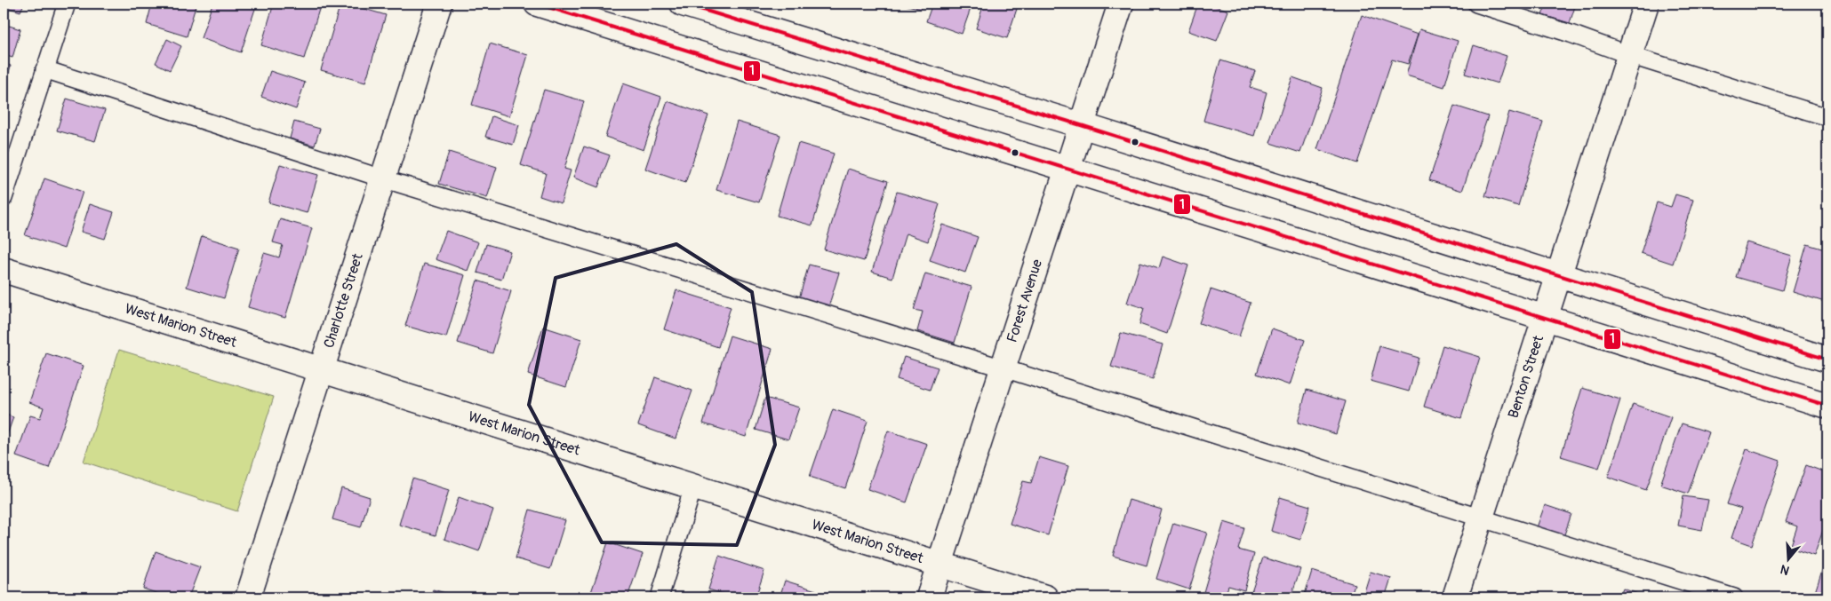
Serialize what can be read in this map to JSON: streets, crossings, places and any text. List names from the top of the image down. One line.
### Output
{"streets":{"street":["Charlotte Street","Forest Avenue","West Marion Street","Benton Street"]},"crossings":[["Charlotte Street","West Marion Street"],["Forest Avenue","West Marion Street"]],"lines":["transit line 1"],"north":"bottom"}
